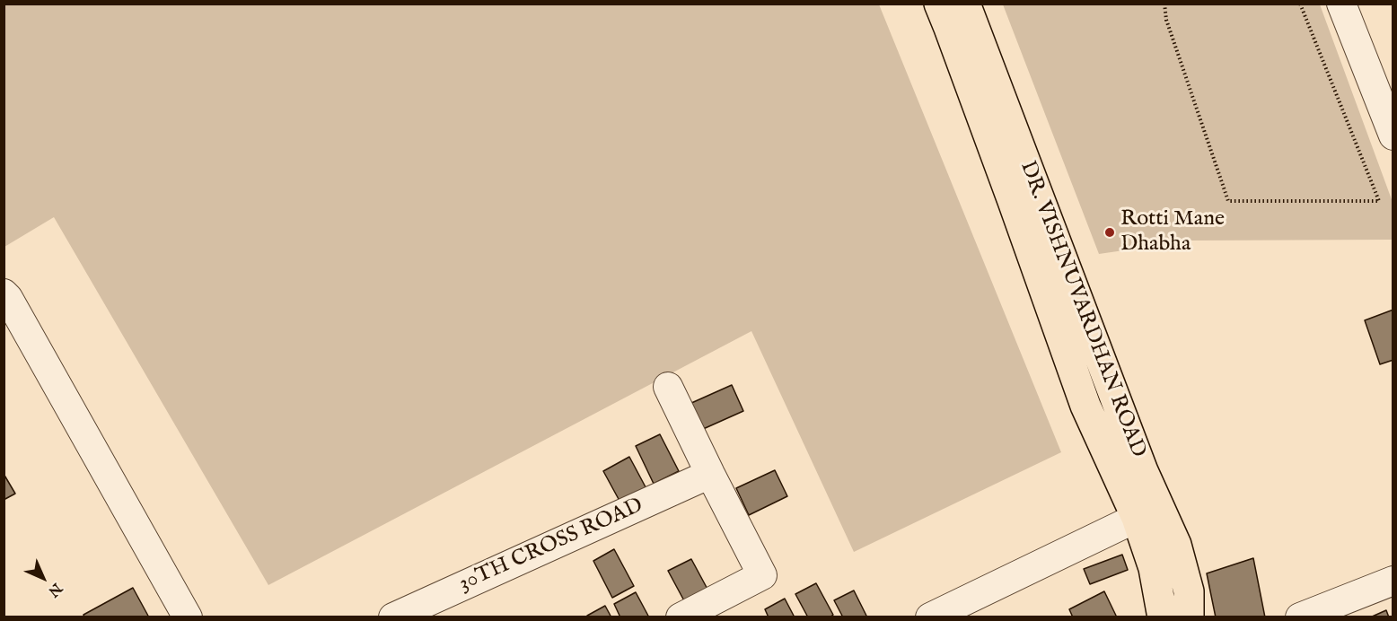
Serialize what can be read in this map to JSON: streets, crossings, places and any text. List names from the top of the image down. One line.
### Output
{"streets":{"main road":["DR. VISHNUVARDHAN ROAD"],"street":["30TH CROSS ROAD"]},"places":["Rotti Mane Dhabha"],"north":"bottom right"}
